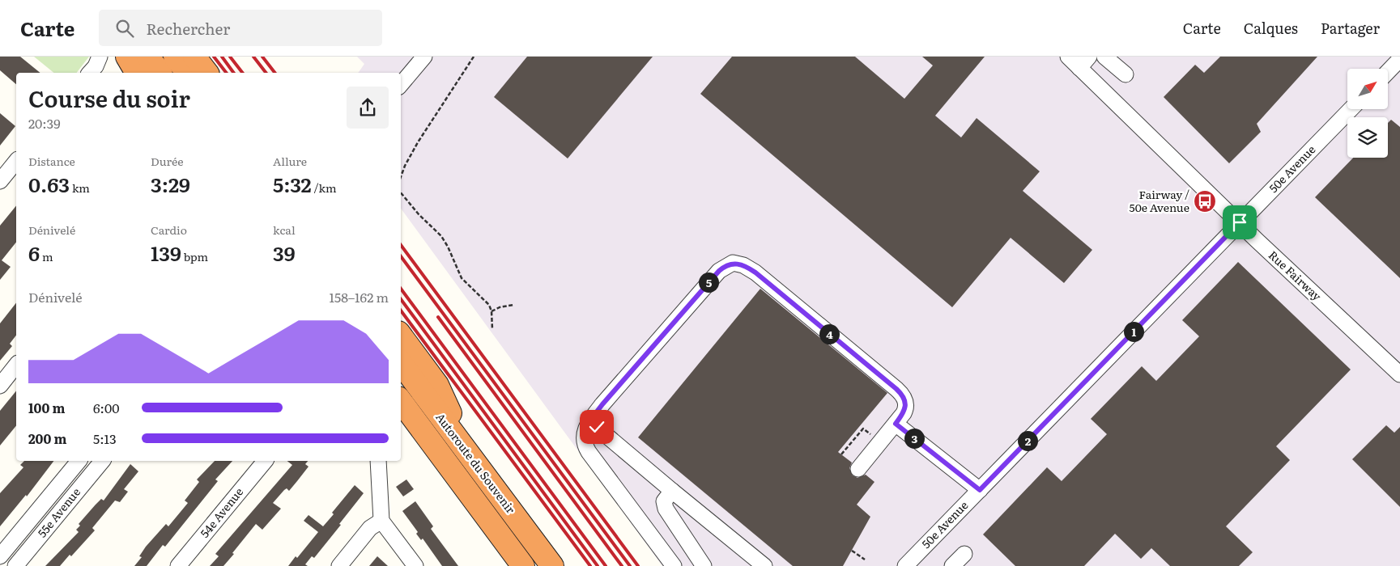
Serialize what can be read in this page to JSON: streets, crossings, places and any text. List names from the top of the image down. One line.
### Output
{"streets":{"highway":["Autoroute du Souvenir"],"street":["50e Avenue","Rue Fairway","55e Avenue","54e Avenue"]},"crossings":[["50e Avenue","Rue Fairway"]],"places":{"bus stop":["Fairway / 50e Avenue"]},"north":"top right","page":{"header":"Carte","search":"Rechercher","nav":["Carte","Calques","Partager"],"heading":["Course du soir","20:39"],"stats":[["Distance","0.63 km"],["Durée","3:29"],["Allure","5:32 /km"],["Dénivelé","6 m"],["Cardio","139 bpm"],["kcal","39"]],"pins":["5","1","4","3","2"],"chart":["Dénivelé","158–162 m"],"list":[{"name":"100 m","note":"6:00"},{"name":"200 m","note":"5:13"}]}}
